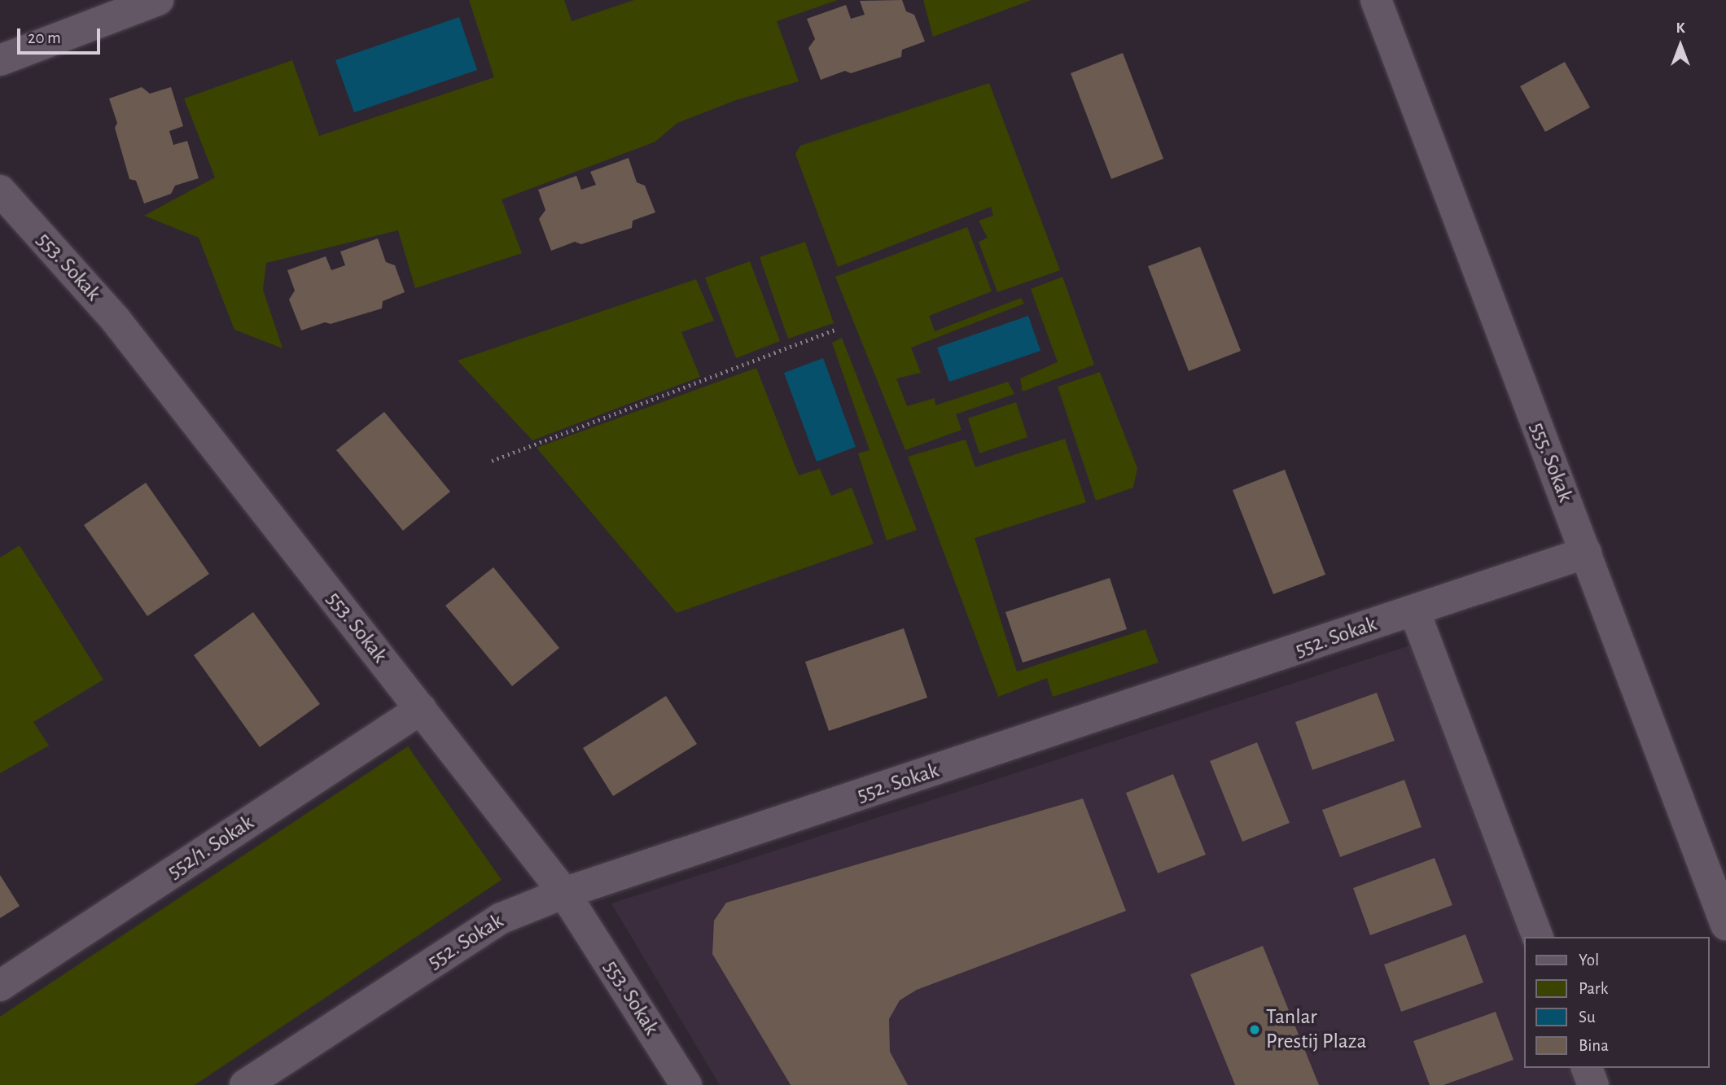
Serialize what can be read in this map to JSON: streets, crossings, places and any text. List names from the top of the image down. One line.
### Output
{"streets":{"street":["553. Sokak","555. Sokak","552. Sokak","552/1. Sokak"]},"crossings":[["553. Sokak","552. Sokak"],["553. Sokak","552/1. Sokak"],["555. Sokak","552. Sokak"]],"places":["Tanlar Prestij Plaza"],"legend":["Yol","Park","Su","Bina"],"scale_bar":"20 m","north":"top"}
